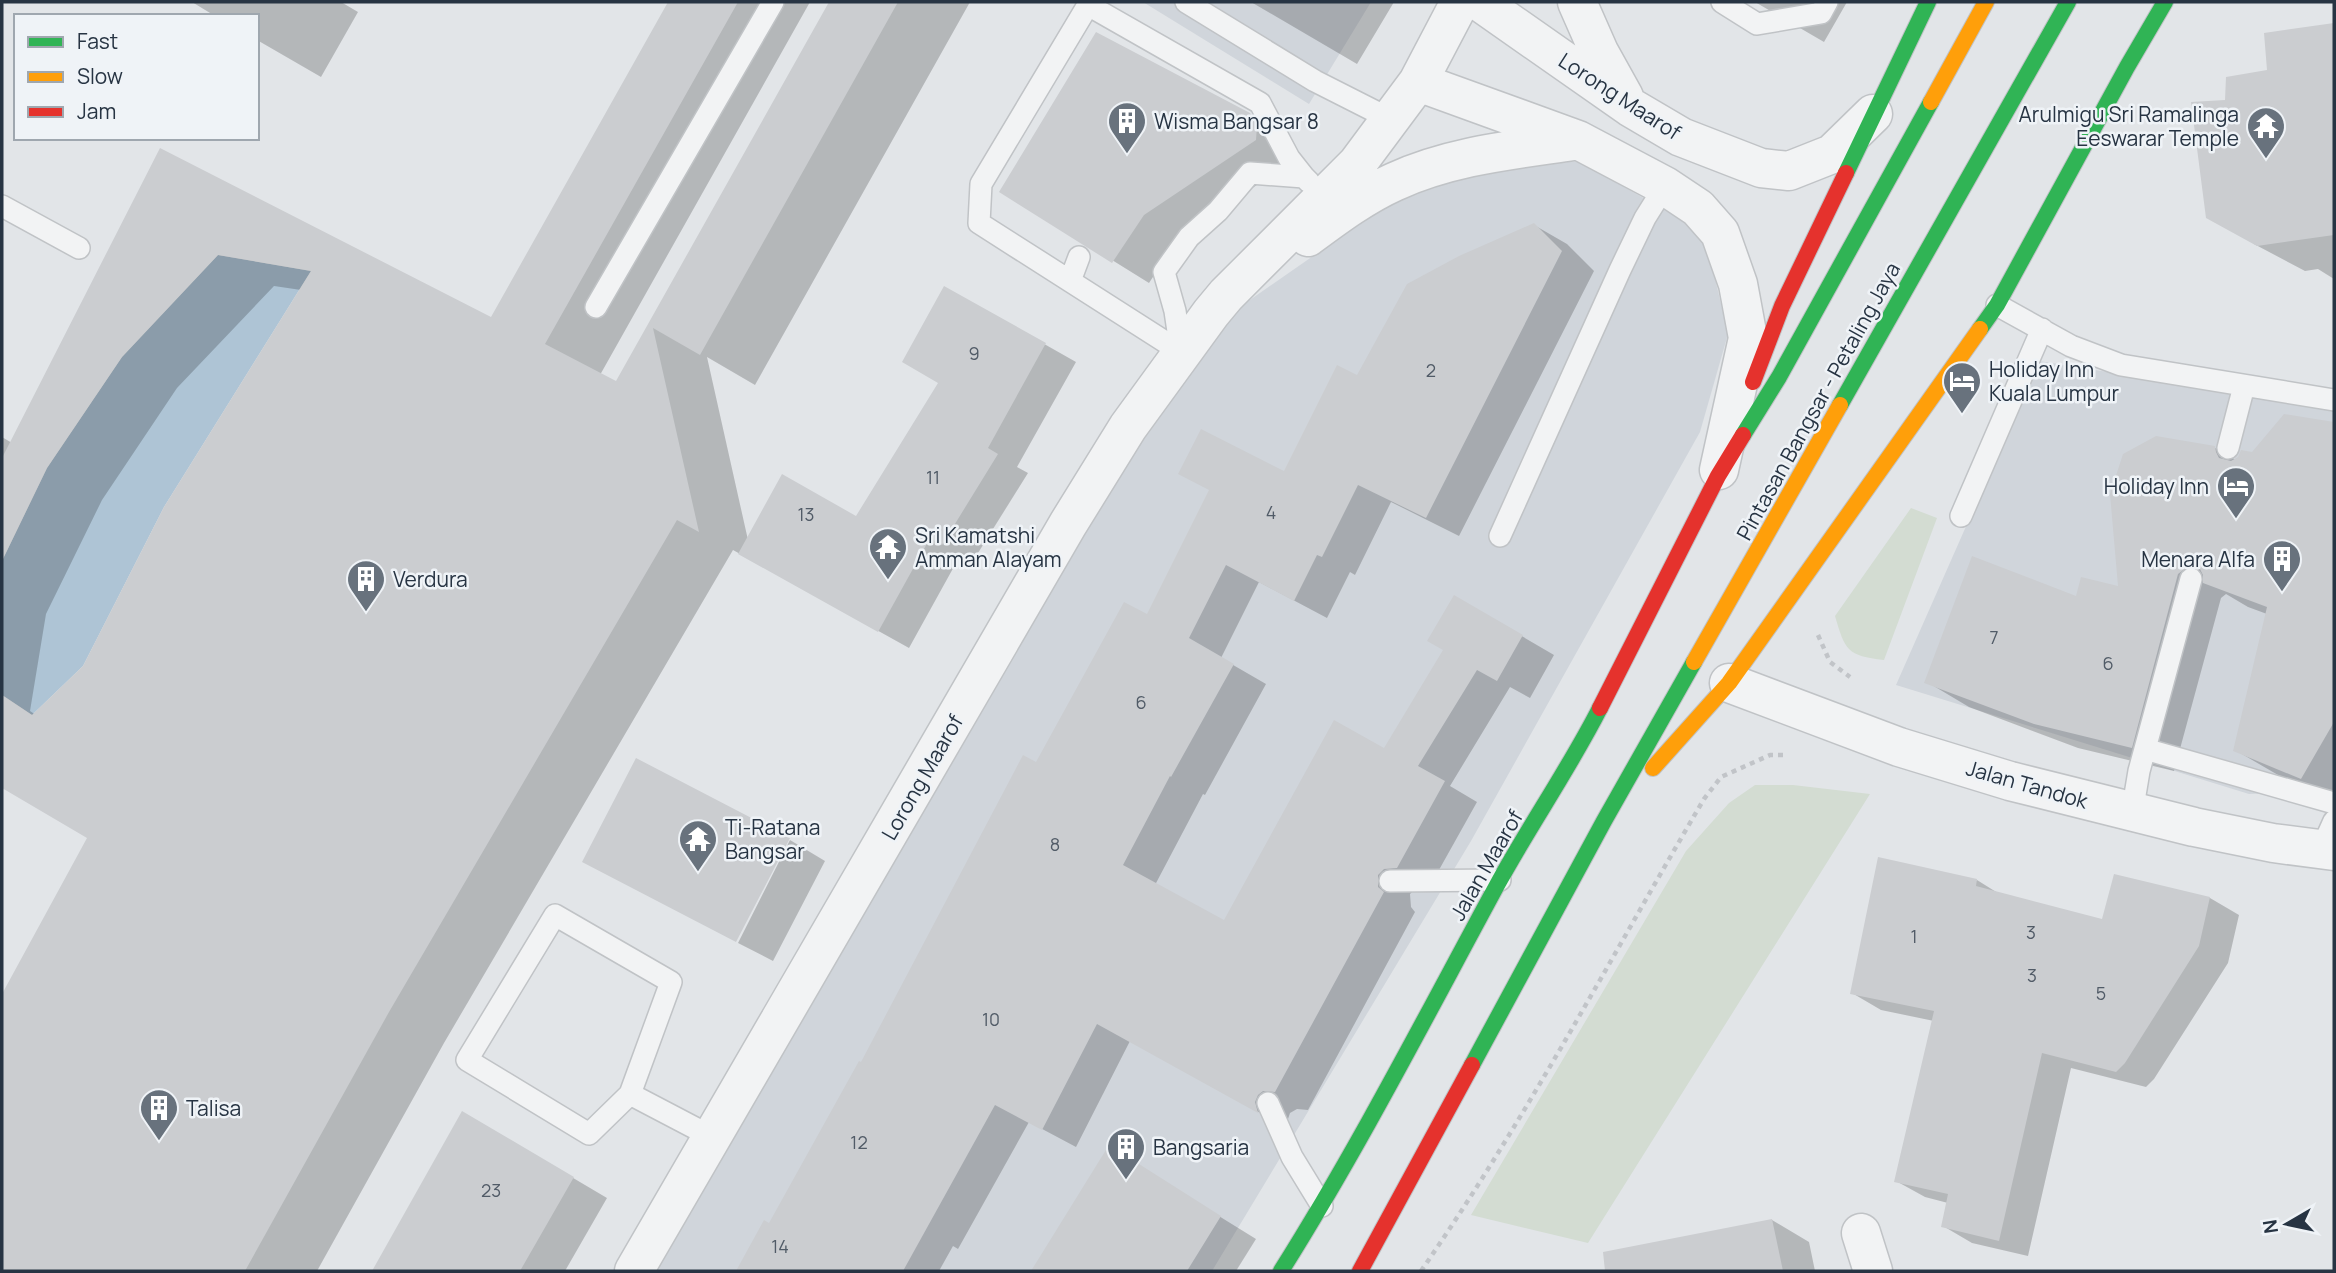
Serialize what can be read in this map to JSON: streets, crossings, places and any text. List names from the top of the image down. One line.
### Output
{"streets":{"main road":["Pintasan Bangsar - Petaling Jaya","Jalan Maarof"],"street":["Lorong Maarof","Jalan Tandok"]},"places":{"building":["Wisma Bangsar 8","Menara Alfa","Verdura","Talisa","Bangsaria"],"temple":["Arulmigu Sri Ramalinga Eeswarar Temple","Sri Kamatshi Amman Alayam","Ti-Ratana Bangsar"],"hotel":["Holiday Inn Kuala Lumpur","Holiday Inn"]},"house_numbers":["9","2","11","4","13","7","6","6","8","3","1","3","5","10","12","23","14"],"legend":["Fast","Slow","Jam"],"north":"left"}
